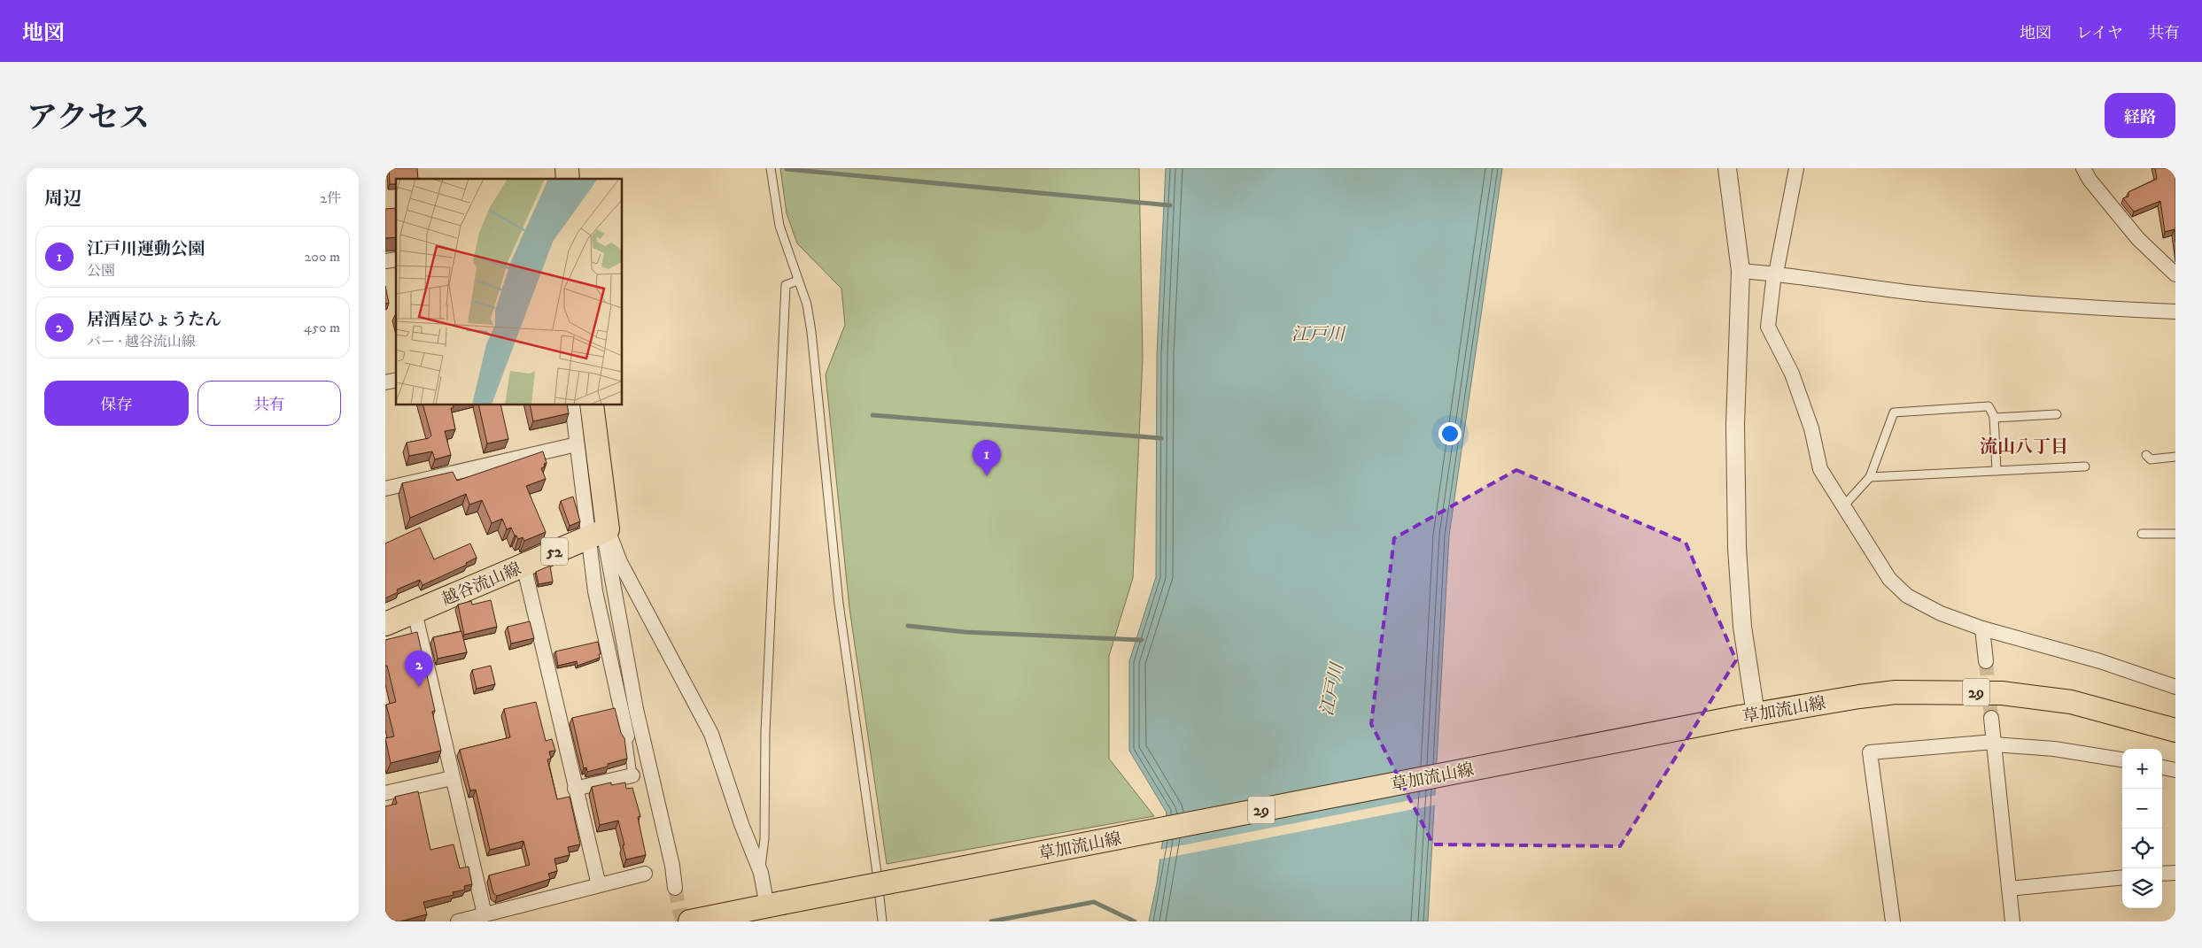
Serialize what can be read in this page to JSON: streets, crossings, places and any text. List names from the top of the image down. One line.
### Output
{"streets":{"main road":["52","越谷流山線","29","草加流山線"]},"districts":["流山八丁目"],"water":["江戸川"],"page":{"header":"地図","nav":["地図","レイヤ","共有"],"title":"アクセス","buttons":["経路",["保存","共有"]],"heading":["周辺","2件"],"list":[{"mark":"1","name":"江戸川運動公園","note":"公園","value":"200 m"},{"mark":"2","name":"居酒屋ひょうたん","note":"バー · 越谷流山線","value":"450 m"}],"pins":["1","2"],"map_buttons":["+","−"]}}
